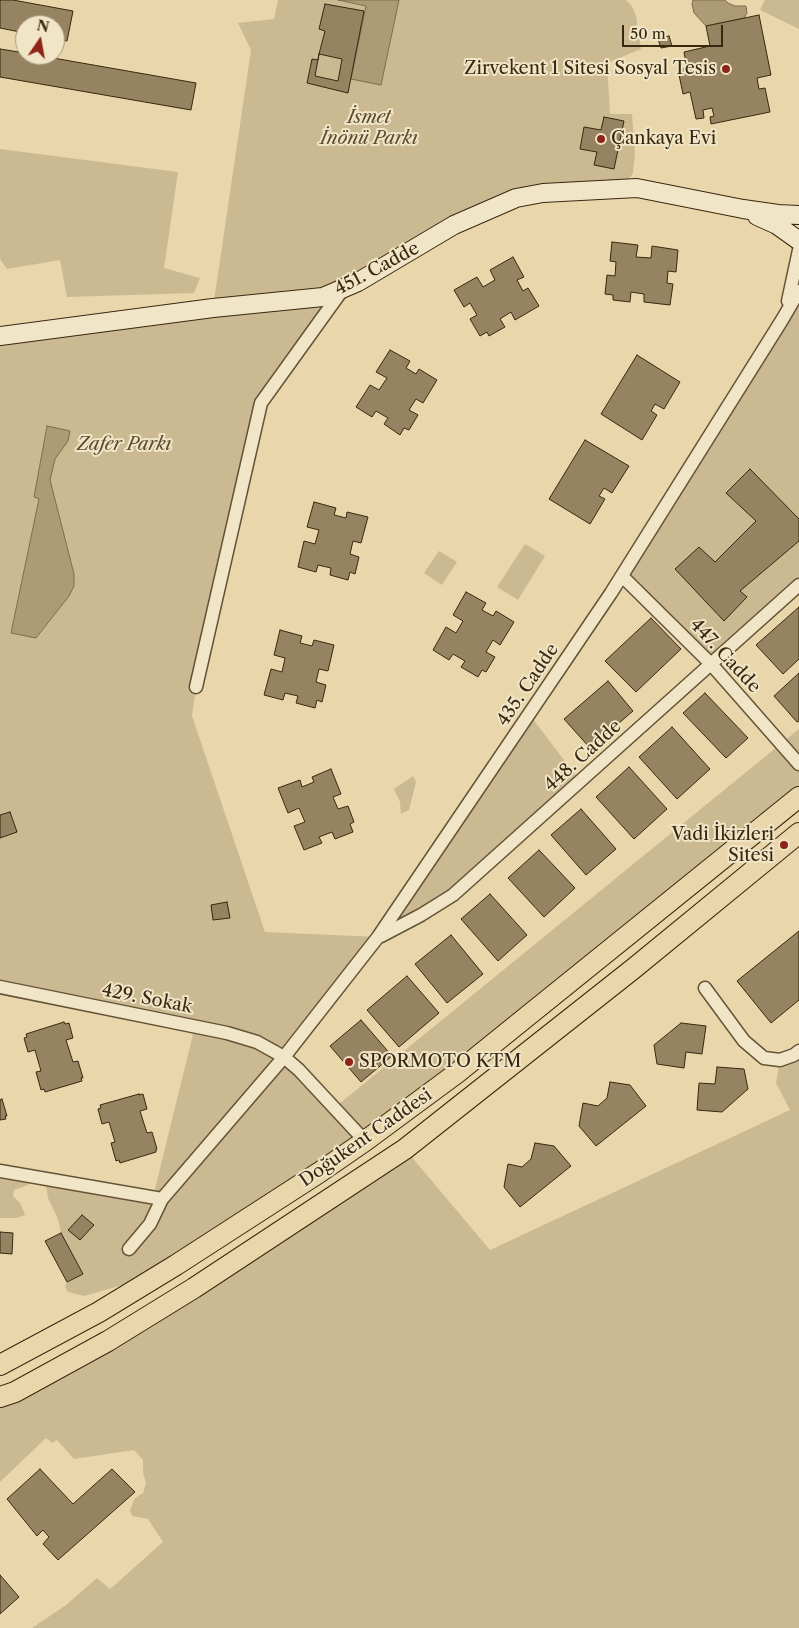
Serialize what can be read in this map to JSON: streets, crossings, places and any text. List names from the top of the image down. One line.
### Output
{"streets":{"main road":["Doğukent Caddesi"],"street":["451. Cadde","447. Cadde","435. Cadde","448. Cadde","429. Sokak"]},"crossings":[["447. Cadde","435. Cadde"],["447. Cadde","448. Cadde"],["435. Cadde","448. Cadde"],["435. Cadde","429. Sokak"],["429. Sokak","Doğukent Caddesi"]],"parks":["İsmet İnönü Parkı","Zafer Parkı"],"places":["Zirvekent 1 Sitesi Sosyal Tesis","Çankaya Evi","Vadi İkizleri Sitesi","SPORMOTO KTM"],"scale_bar":"50 m","north":"top"}
